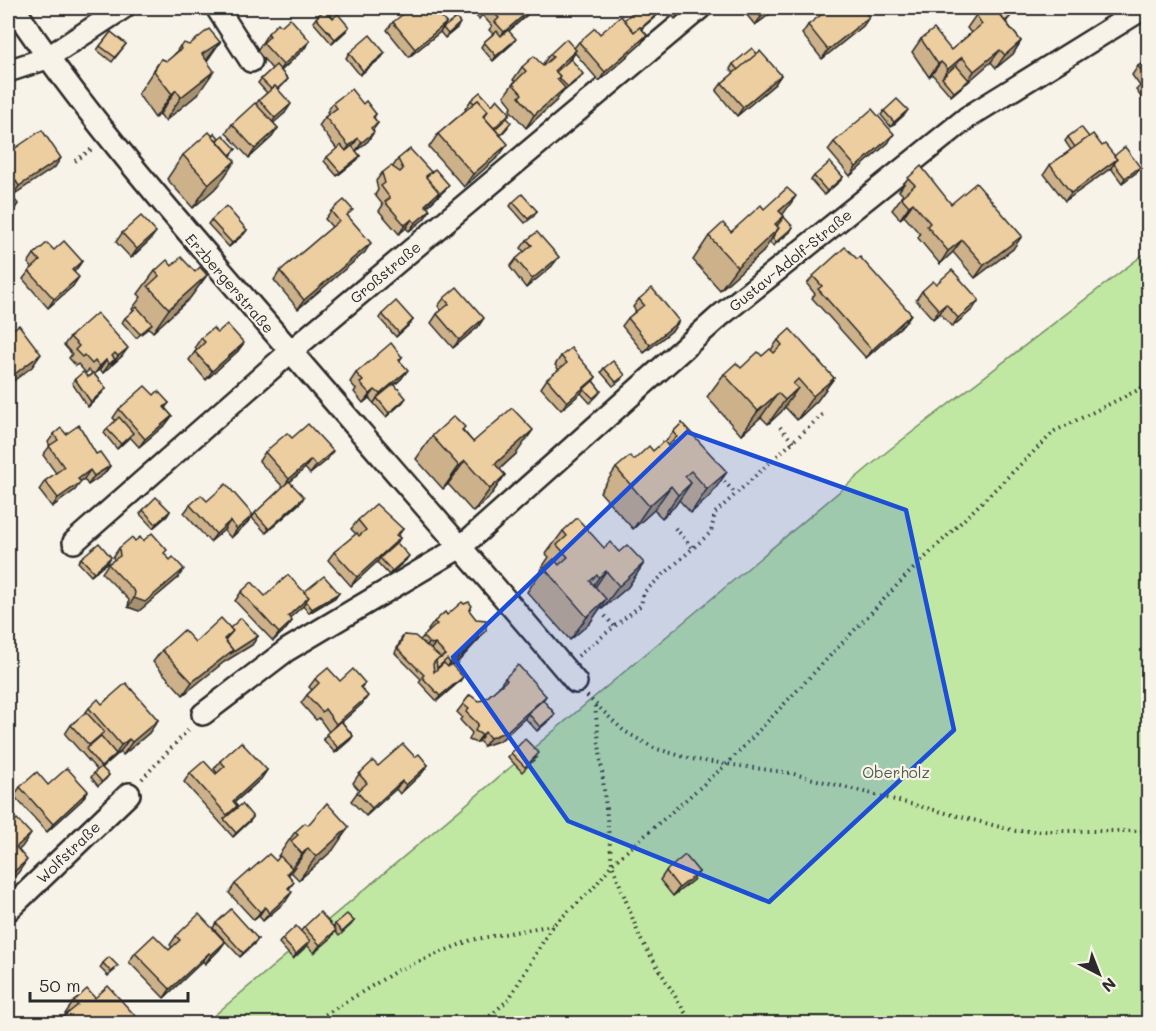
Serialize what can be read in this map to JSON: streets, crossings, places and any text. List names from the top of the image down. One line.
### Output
{"streets":{"street":["Gustav-Adolf-Straße","Großstraße","Erzbergerstraße","Wolfstraße"]},"crossings":[["Gustav-Adolf-Straße","Erzbergerstraße"],["Großstraße","Erzbergerstraße"]],"parks":["Oberholz"],"scale_bar":"50 m","north":"bottom right"}
